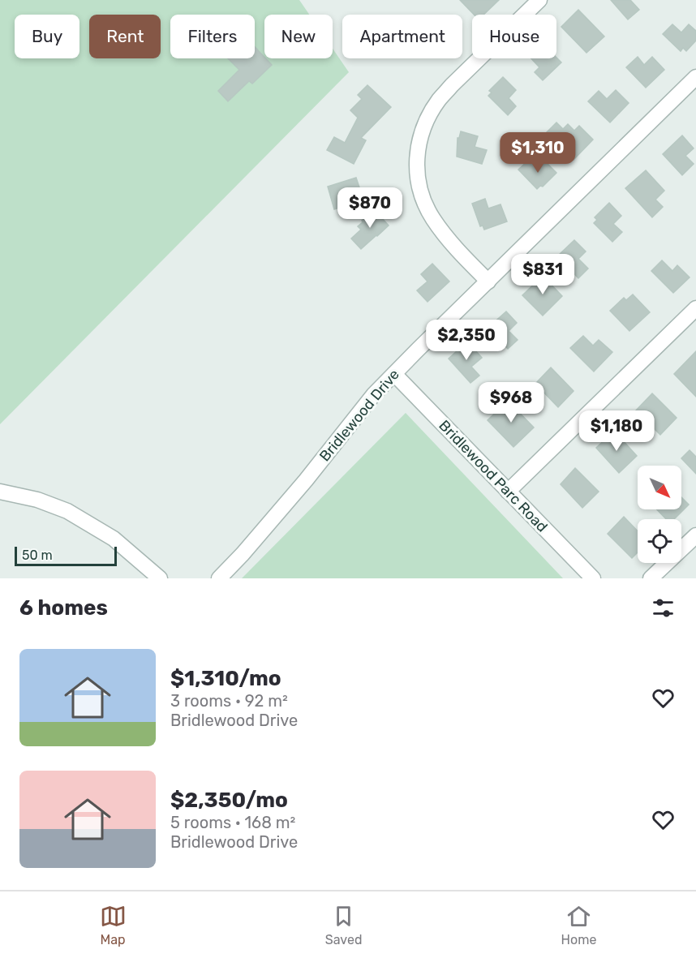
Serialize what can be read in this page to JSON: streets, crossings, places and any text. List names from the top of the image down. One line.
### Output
{"streets":{"street":["Bridlewood Drive","Bridlewood Parc Road"]},"crossings":[["Bridlewood Drive","Bridlewood Parc Road"]],"scale_bar":"50 m","north":"bottom right","page":{"chip":["Buy","Rent","Filters","New","Apartment","House"],"price":["$1,310","$870","$831","$2,350","$968","$1,180"],"scale":"50 m","heading":"6 homes","list":[{"name":"$1,310/mo","note":"3 rooms · 92 m² · Bridlewood Drive"},{"name":"$2,350/mo","note":"5 rooms · 168 m² · Bridlewood Drive"}],"tabs":["Map","Saved","Home"]}}
